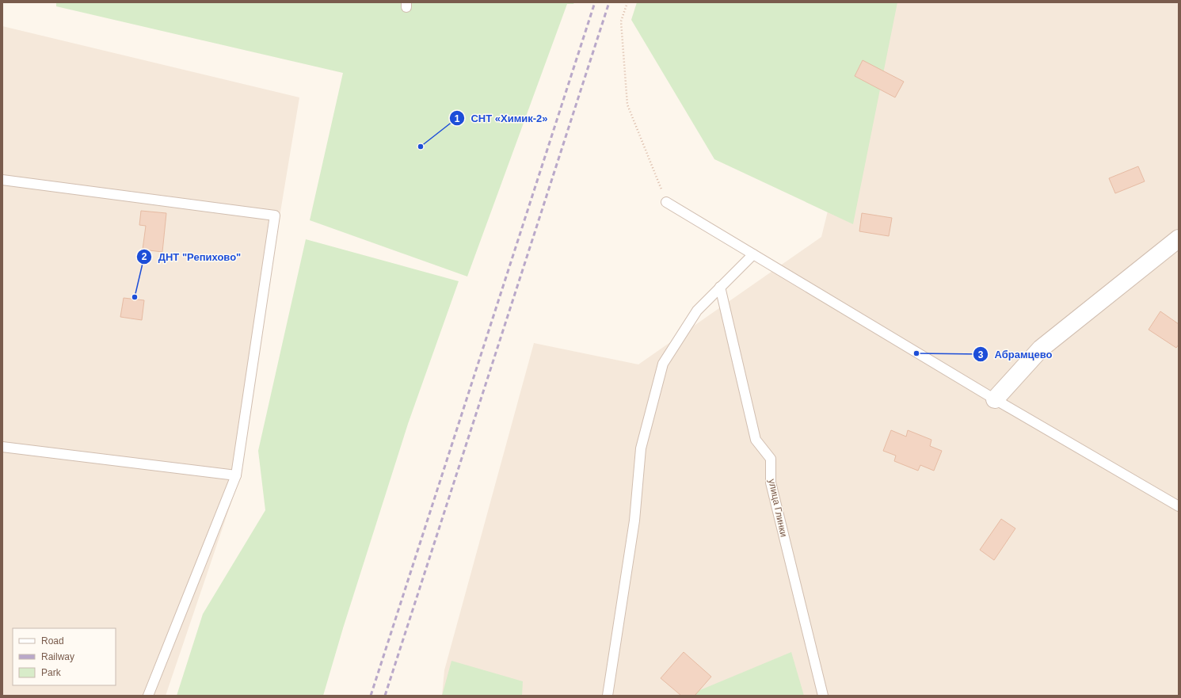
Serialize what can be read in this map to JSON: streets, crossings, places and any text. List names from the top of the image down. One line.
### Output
{"streets":{"lane":["улица Глинки"]},"places":["СНТ «Химик-2»","ДНТ \"Репихово\"","Абрамцево"],"legend":["Road","Railway","Park"]}
